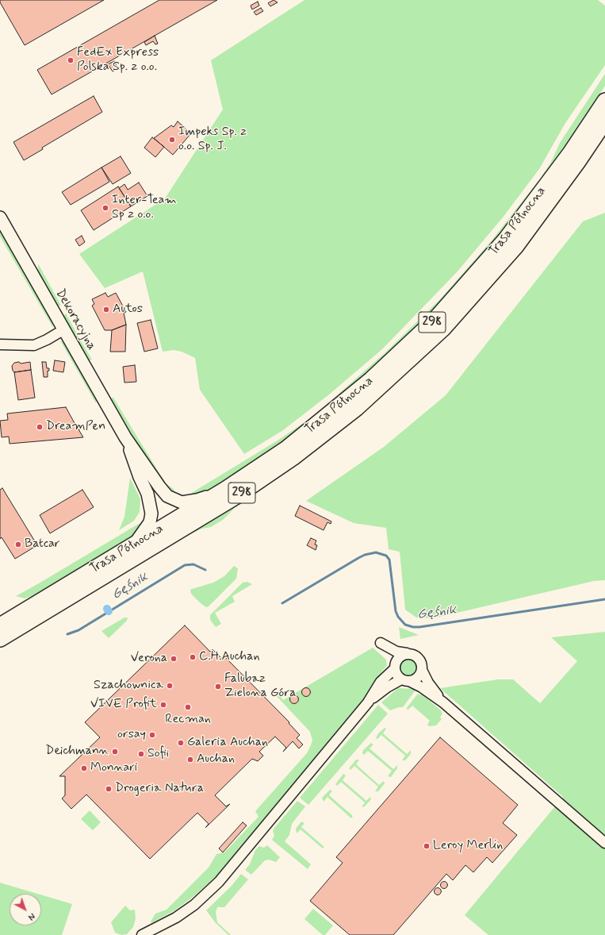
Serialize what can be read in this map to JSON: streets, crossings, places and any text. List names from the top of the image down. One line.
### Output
{"streets":{"main road":["Trasa Północna","298"],"street":["Dekoracyjna"]},"crossings":[["Trasa Północna","Dekoracyjna"]],"water":["Gęśnik"],"places":["FedEx Express Polska Sp. z o.o.","Impeks Sp. z o.o. Sp. J.","Inter-Team Sp z o.o.","Autos","DreamPen","Batcar","C.H.Auchan","Verona","Szachownica","Falubaz Zielona Góra","VIVE Profit","Recman","orsay","Galeria Auchan","Deichmann","Sofii","Auchan","Monnari","Drogeria Natura","Leroy Merlin"],"north":"bottom right"}
